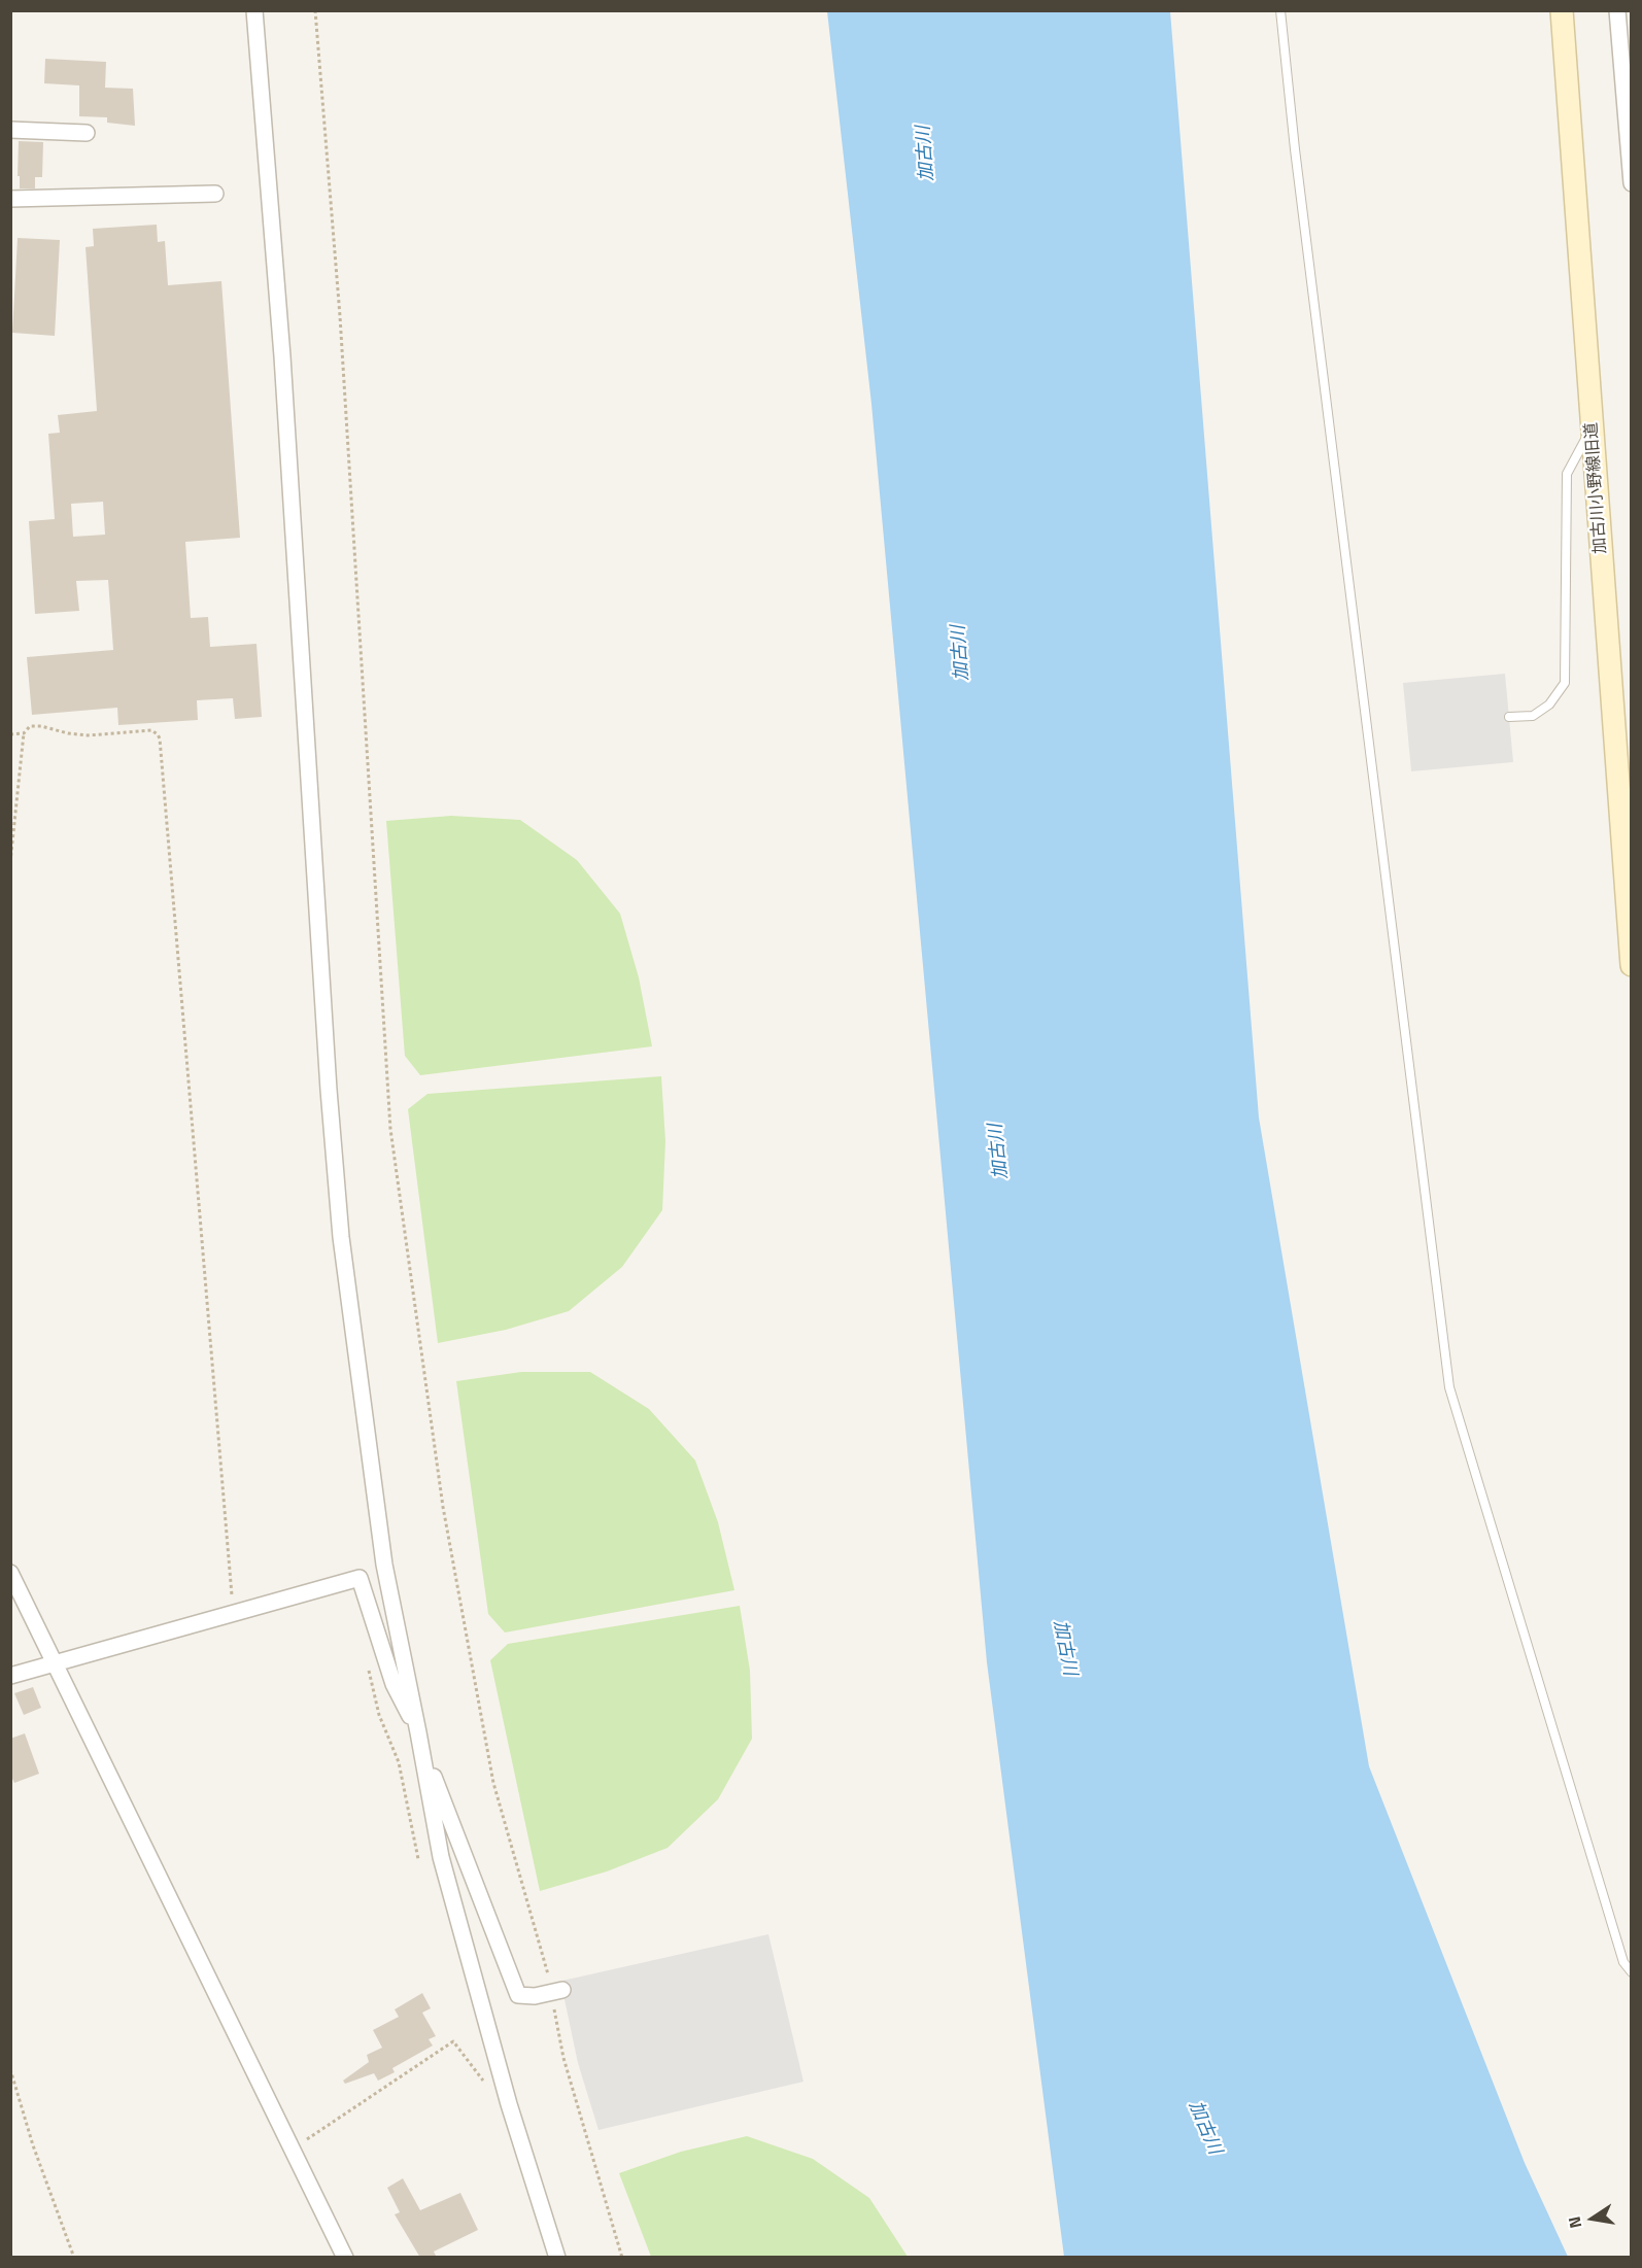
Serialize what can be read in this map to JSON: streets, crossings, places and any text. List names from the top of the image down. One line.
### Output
{"streets":{"street":["加古川小野線旧道"]},"water":["加古川"],"north":"left"}
